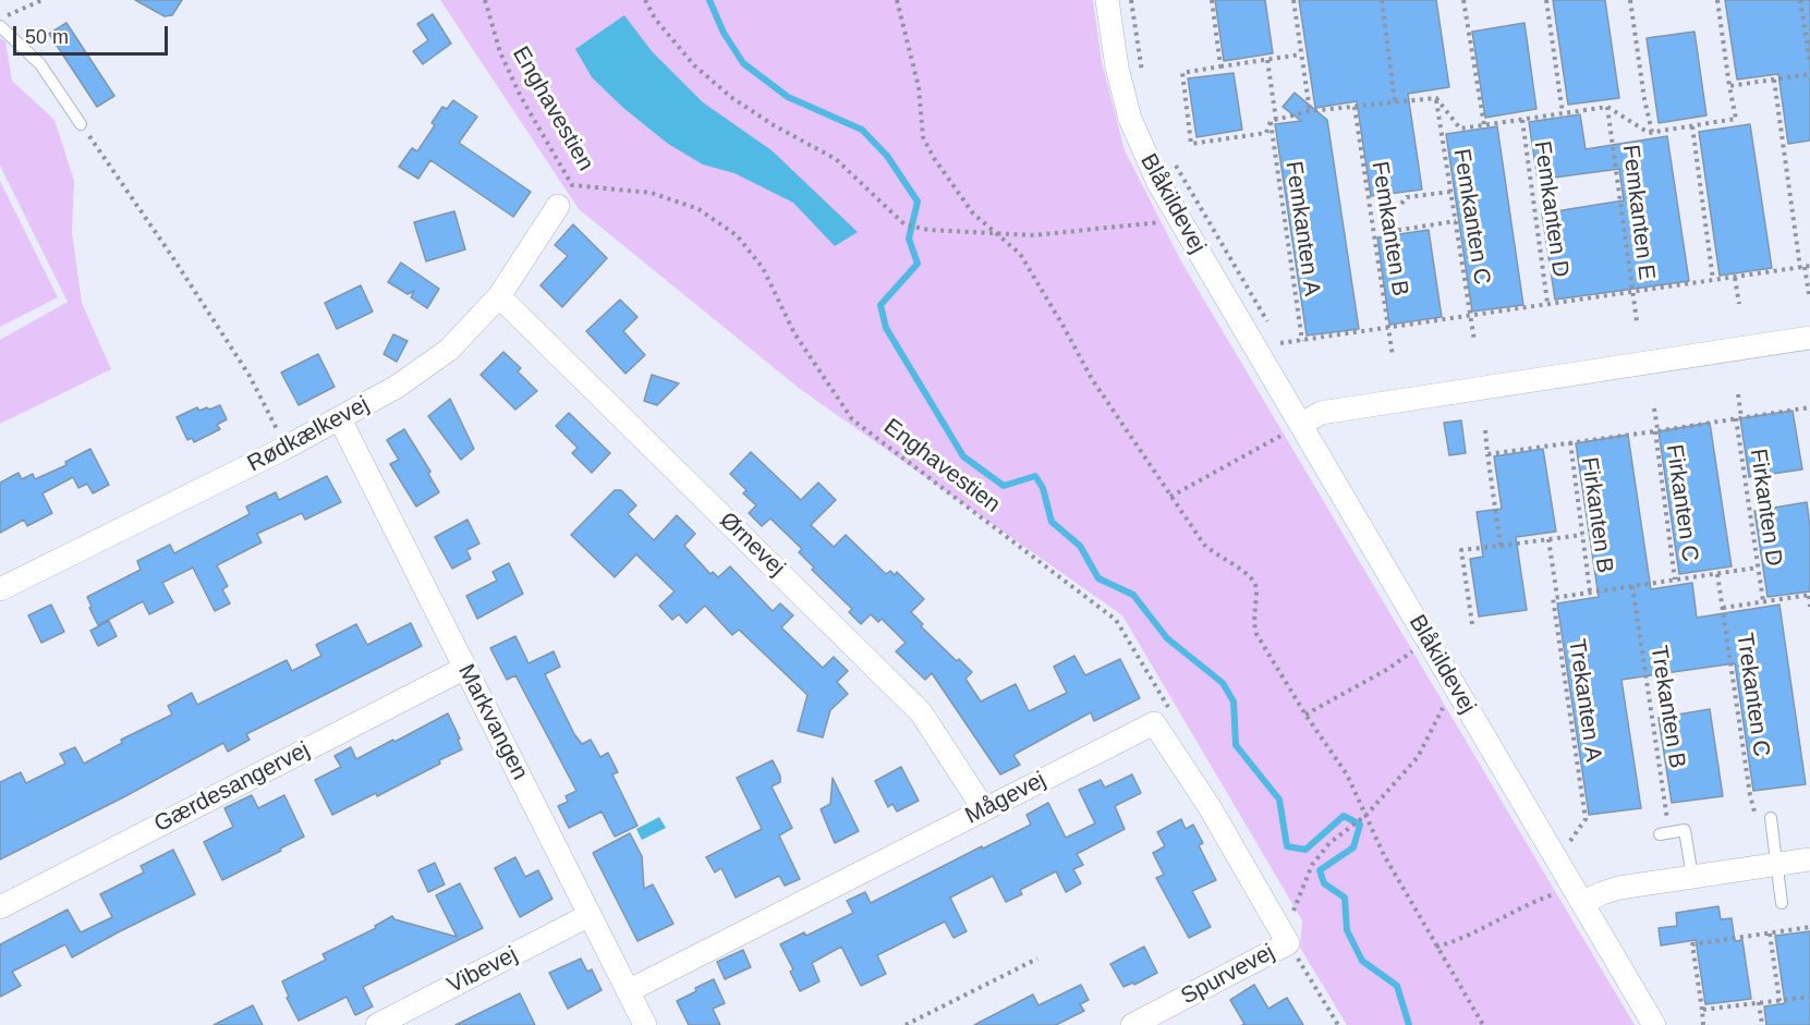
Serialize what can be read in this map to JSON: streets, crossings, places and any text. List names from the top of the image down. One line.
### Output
{"streets":{"street":["Blåkildevej","Rødkælkevej","Ørnevej","Markvangen","Gærdesangervej","Mågevej","Vibevej","Spurvevej"],"path":["Enghavestien","Femkanten D","Femkanten E","Femkanten C","Femkanten A","Femkanten B","Firkanten C","Firkanten D","Firkanten B","Trekanten C","Trekanten A","Trekanten B"]},"crossings":[["Rødkælkevej","Ørnevej"],["Rødkælkevej","Markvangen"],["Ørnevej","Mågevej"],["Markvangen","Gærdesangervej"],["Markvangen","Mågevej"],["Markvangen","Vibevej"],["Mågevej","Spurvevej"]],"scale_bar":"50 m"}
